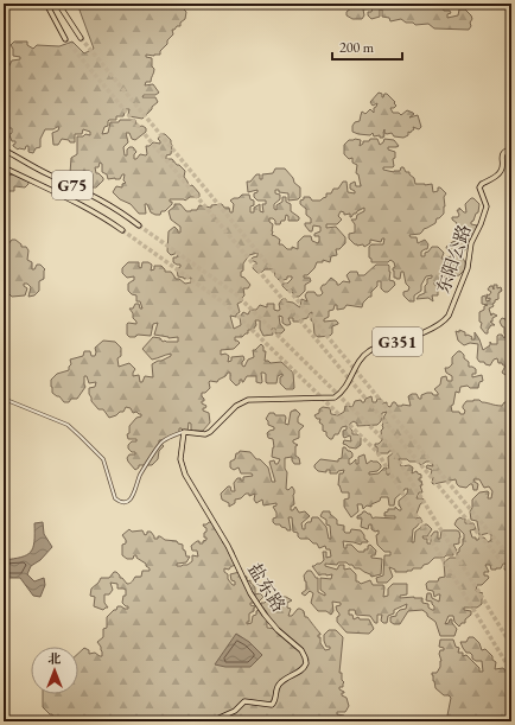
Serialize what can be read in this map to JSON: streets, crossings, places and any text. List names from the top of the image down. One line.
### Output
{"streets":{"highway":["G75","东阳公路","G351","盐东路"]},"crossings":[["东阳公路","盐东路"]],"scale_bar":"200 m","north":"top"}
